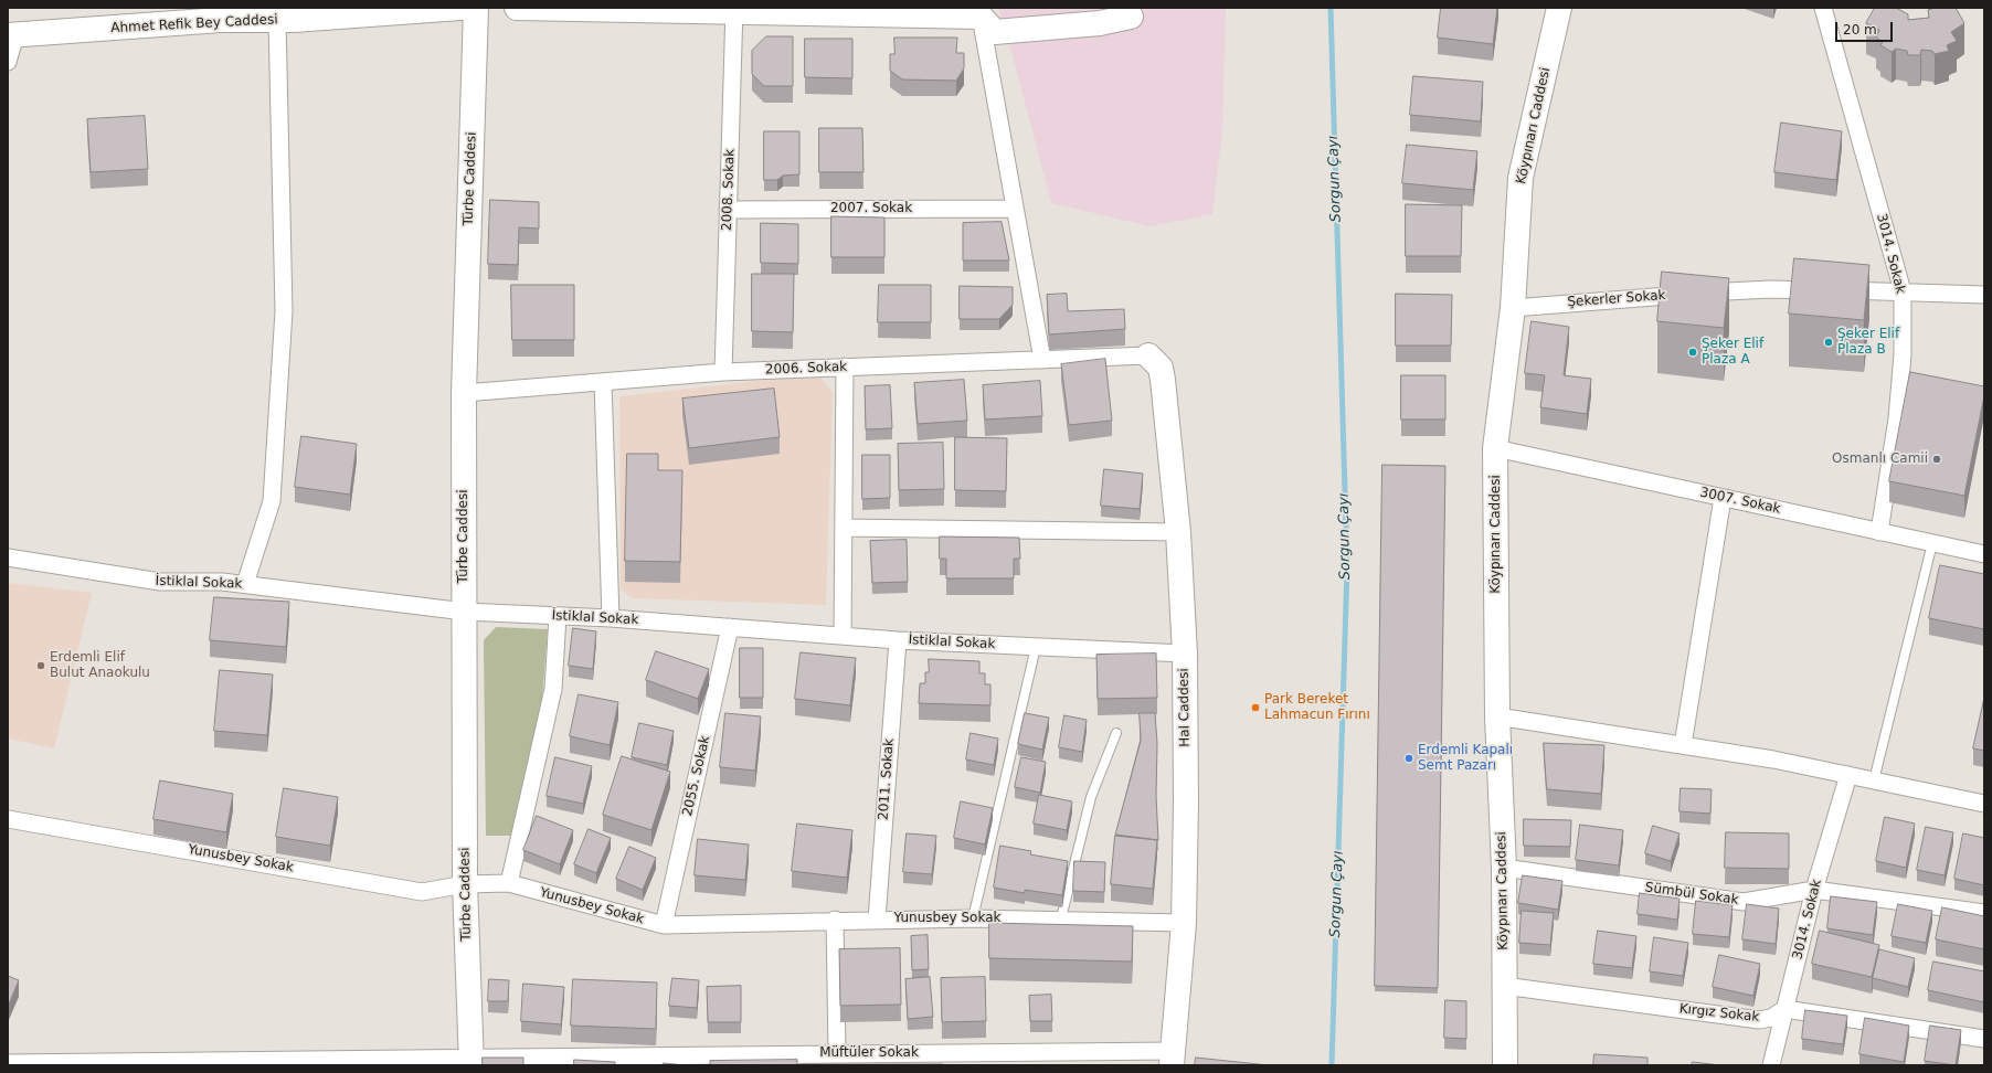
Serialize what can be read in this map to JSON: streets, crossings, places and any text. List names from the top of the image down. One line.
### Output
{"streets":{"street":["Ahmet Refik Bey Caddesi","Köypınarı Caddesi","Türbe Caddesi","2008. Sokak","2007. Sokak","3014. Sokak","Şekerler Sokak","2006. Sokak","3007. Sokak","İstiklal Sokak","Hal Caddesi","2055. Sokak","2011. Sokak","Yunusbey Sokak","Sümbül Sokak","Kırgız Sokak","Müftüler Sokak"]},"crossings":[["Köypınarı Caddesi","Şekerler Sokak"],["Köypınarı Caddesi","3007. Sokak"],["Köypınarı Caddesi","Sümbül Sokak"],["Köypınarı Caddesi","Kırgız Sokak"],["Türbe Caddesi","2006. Sokak"],["Türbe Caddesi","İstiklal Sokak"],["Türbe Caddesi","Yunusbey Sokak"],["Türbe Caddesi","Müftüler Sokak"],["2008. Sokak","2007. Sokak"],["2008. Sokak","2006. Sokak"],["3014. Sokak","Şekerler Sokak"],["3014. Sokak","3007. Sokak"],["3014. Sokak","Sümbül Sokak"],["3014. Sokak","Kırgız Sokak"],["2006. Sokak","Hal Caddesi"],["İstiklal Sokak","Hal Caddesi"],["İstiklal Sokak","2055. Sokak"],["İstiklal Sokak","2011. Sokak"],["Hal Caddesi","Yunusbey Sokak"],["Hal Caddesi","Müftüler Sokak"],["2055. Sokak","Yunusbey Sokak"],["2011. Sokak","Yunusbey Sokak"]],"water":["Sorgun Çayı"],"places":["Şeker Elif Plaza B","Şeker Elif Plaza A","Osmanlı Camii","Erdemli Elif Bulut Anaokulu","Park Bereket Lahmacun Fırını","Erdemli Kapalı Semt Pazarı"],"scale_bar":"20 m"}
